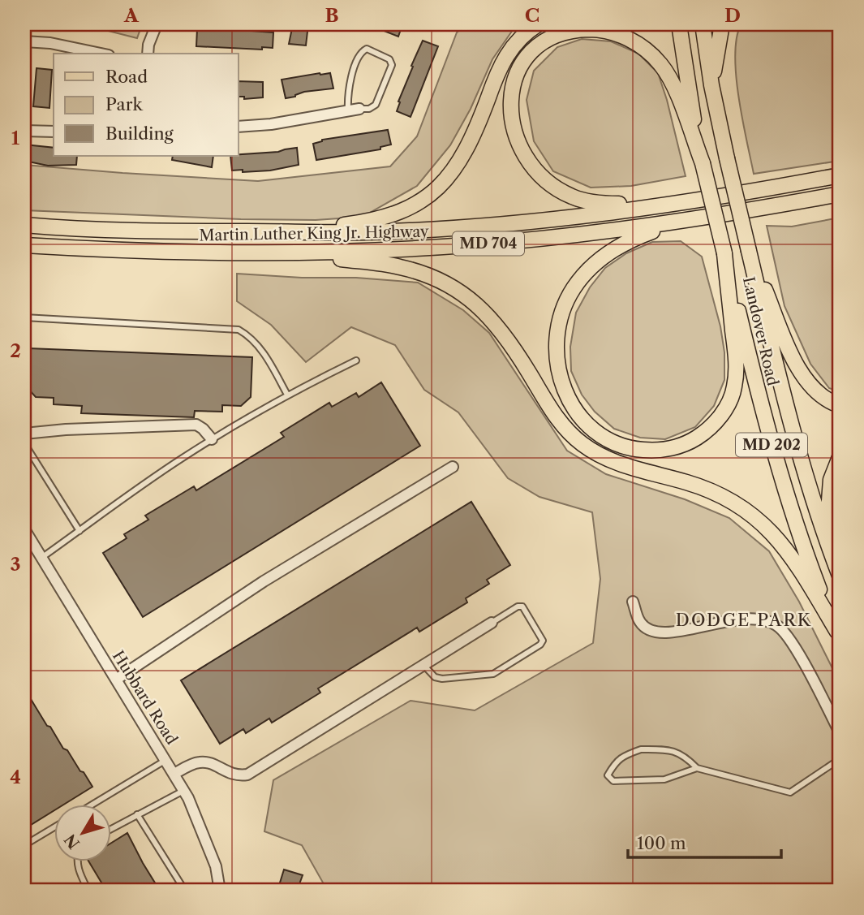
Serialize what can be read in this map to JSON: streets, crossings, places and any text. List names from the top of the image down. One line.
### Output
{"streets":{"main road":["Martin Luther King Jr. Highway","MD 704","Landover Road","MD 202"],"street":["Hubbard Road"]},"districts":["DODGE PARK"],"legend":["Road","Park","Building"],"scale_bar":"100 m","north":"bottom left","grid":{"columns":["A","B","C","D"],"rows":["1","2","3","4"]}}
